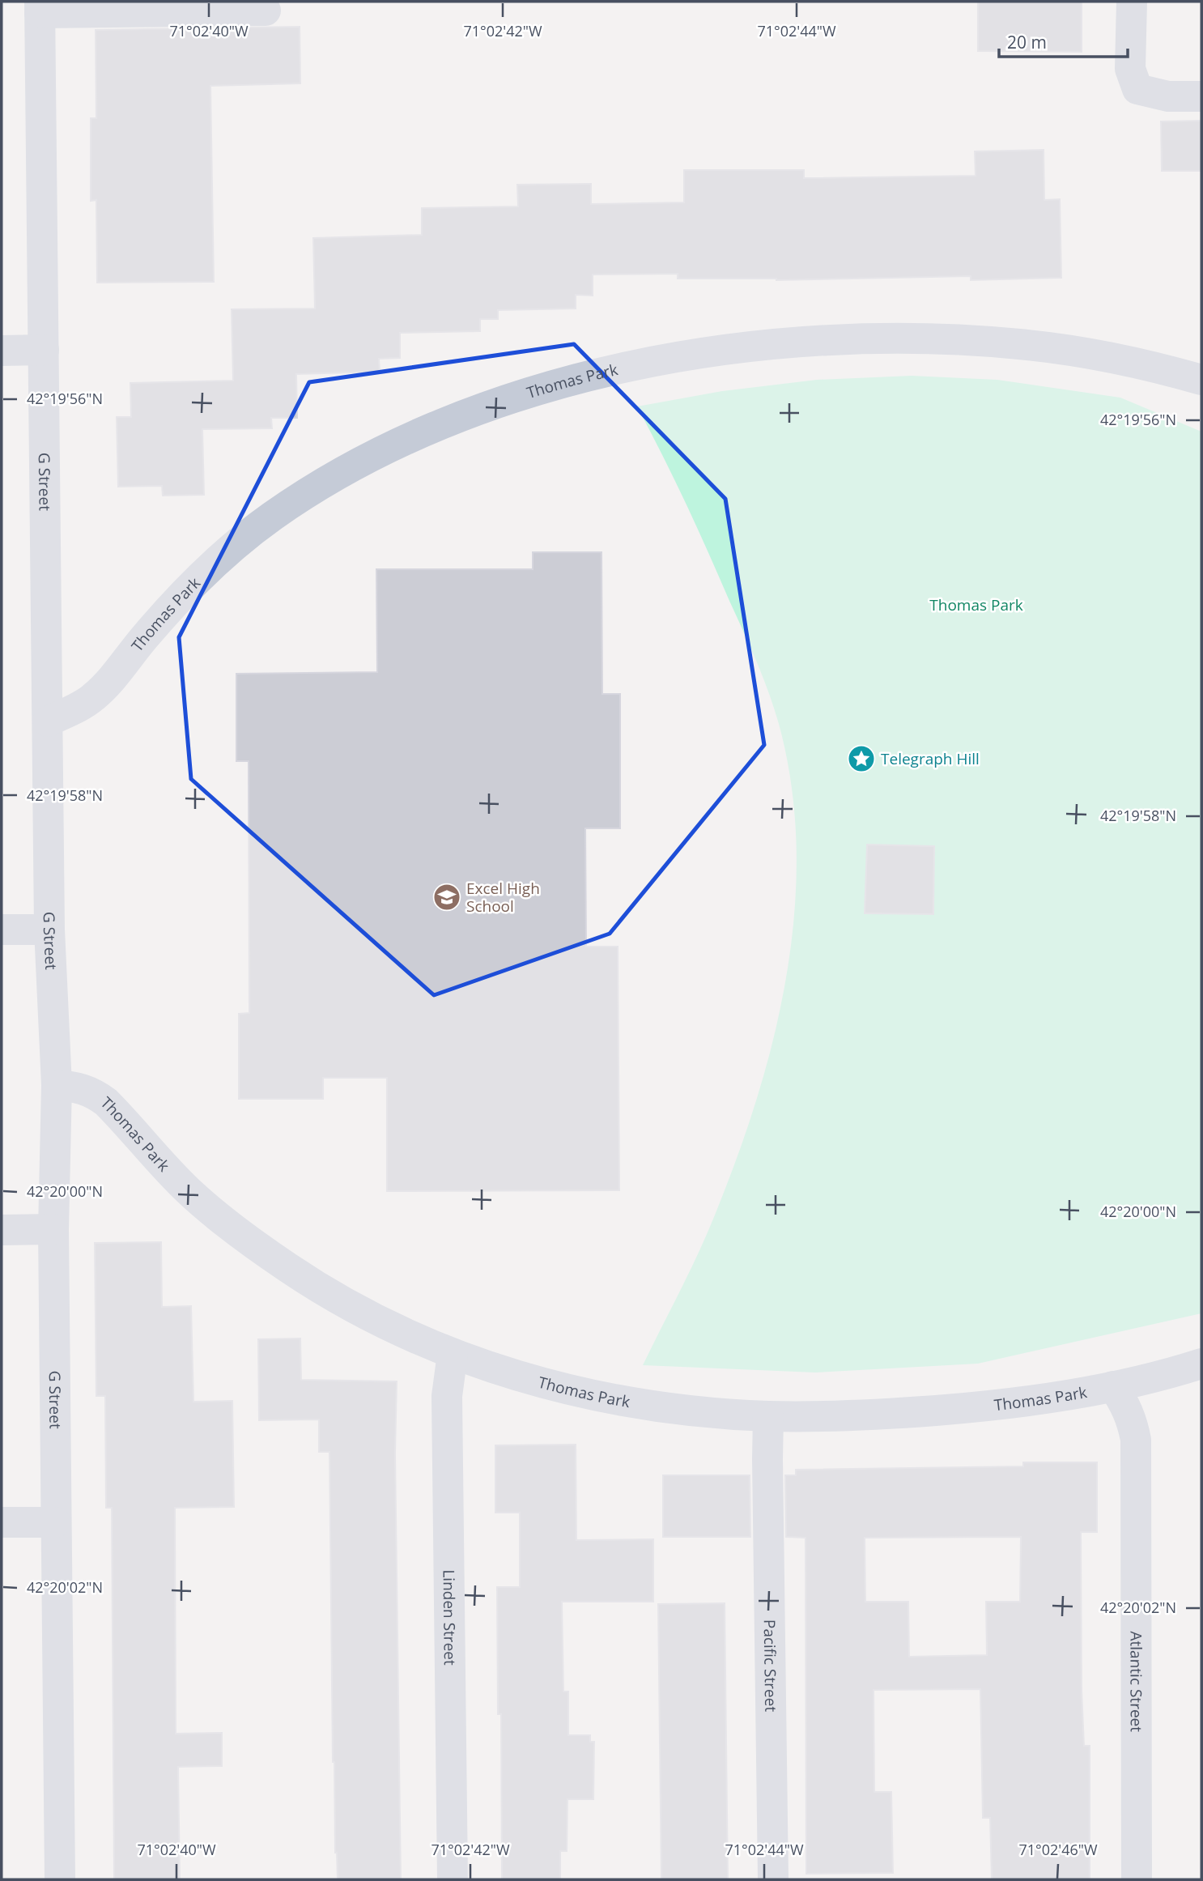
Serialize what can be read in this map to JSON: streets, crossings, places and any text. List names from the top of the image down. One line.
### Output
{"streets":{"street":["Thomas Park","G Street","Linden Street","Pacific Street","Atlantic Street"]},"crossings":[["Thomas Park","G Street"],["Thomas Park","Linden Street"],["Thomas Park","Pacific Street"],["Thomas Park","Atlantic Street"]],"parks":["Thomas Park"],"places":{"place":["Telegraph Hill"],"school or university":["Excel High School"]},"scale_bar":"20 m","coordinates":["71°02'40\"W","71°02'42\"W","71°02'44\"W","42°19'56\"N","42°19'58\"N","42°20'00\"N","42°20'02\"N","71°02'46\"W"]}
